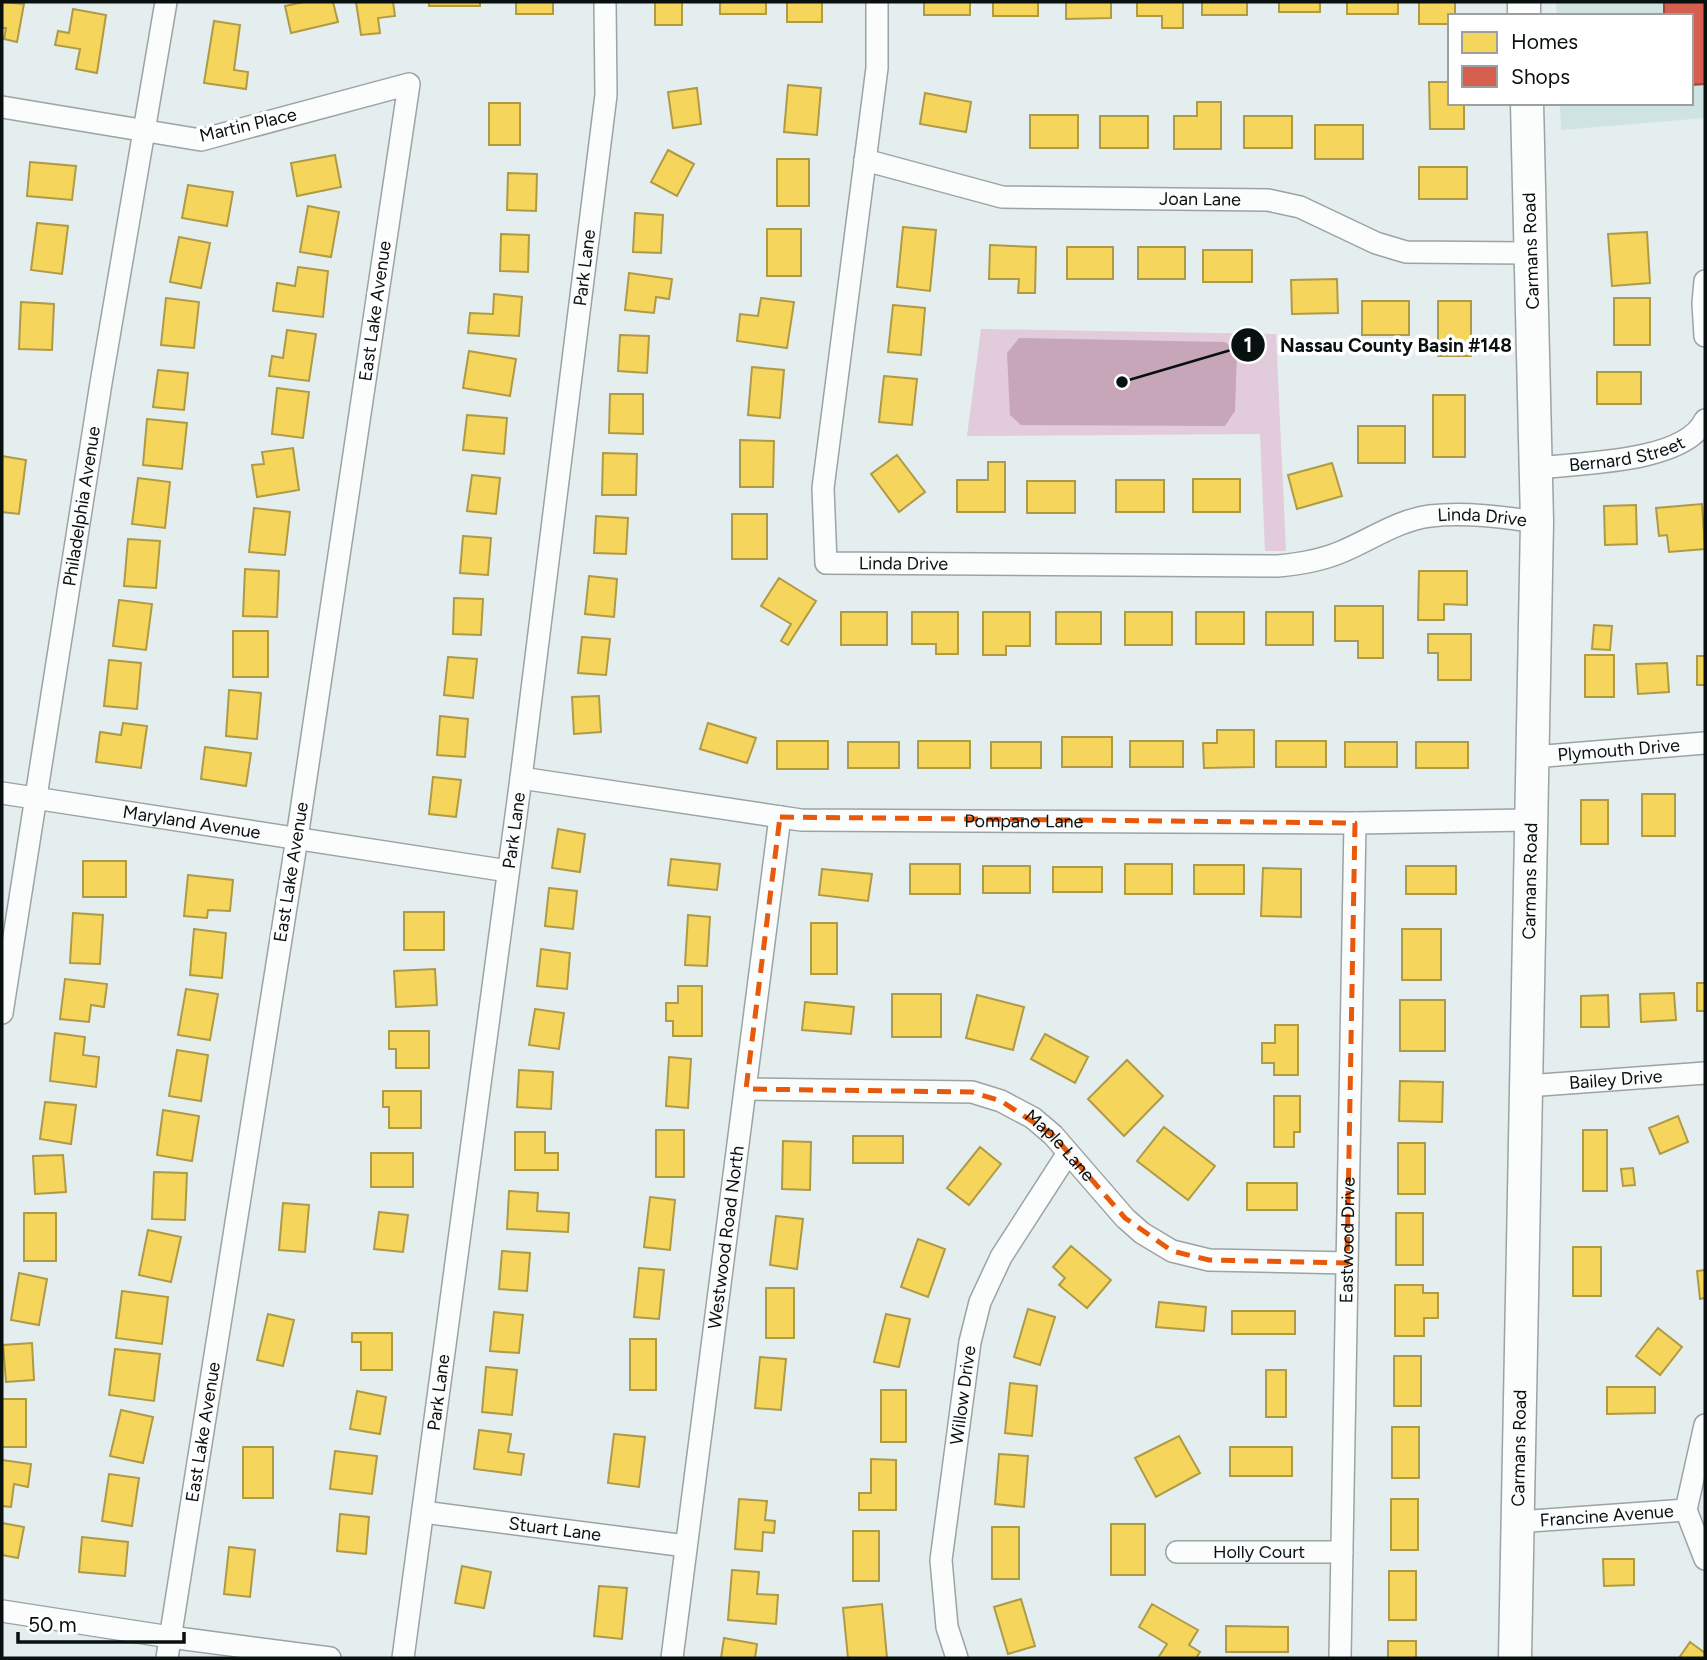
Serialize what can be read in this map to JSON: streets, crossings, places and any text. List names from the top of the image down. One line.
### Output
{"streets":{"street":["Martin Place","Joan Lane","Carmans Road","Park Lane","East Lake Avenue","Bernard Street","Philadelphia Avenue","Linda Drive","Plymouth Drive","Pompano Lane","Maryland Avenue","Bailey Drive","Maple Lane","Westwood Road North","Eastwood Drive","Willow Drive","Francine Avenue","Stuart Lane","Holly Court"]},"crossings":[["Martin Place","East Lake Avenue"],["Martin Place","Philadelphia Avenue"],["Joan Lane","Carmans Road"],["Joan Lane","Linda Drive"],["Carmans Road","Bernard Street"],["Carmans Road","Linda Drive"],["Carmans Road","Plymouth Drive"],["Carmans Road","Pompano Lane"],["Carmans Road","Bailey Drive"],["Carmans Road","Francine Avenue"],["Park Lane","Pompano Lane"],["Park Lane","Maryland Avenue"],["Park Lane","Stuart Lane"],["East Lake Avenue","Maryland Avenue"],["Philadelphia Avenue","Maryland Avenue"],["Pompano Lane","Westwood Road North"],["Pompano Lane","Eastwood Drive"],["Maple Lane","Westwood Road North"],["Maple Lane","Eastwood Drive"],["Maple Lane","Willow Drive"],["Westwood Road North","Stuart Lane"],["Eastwood Drive","Holly Court"]],"places":["Nassau County Basin #148"],"legend":["Homes","Shops"],"scale_bar":"50 m"}
